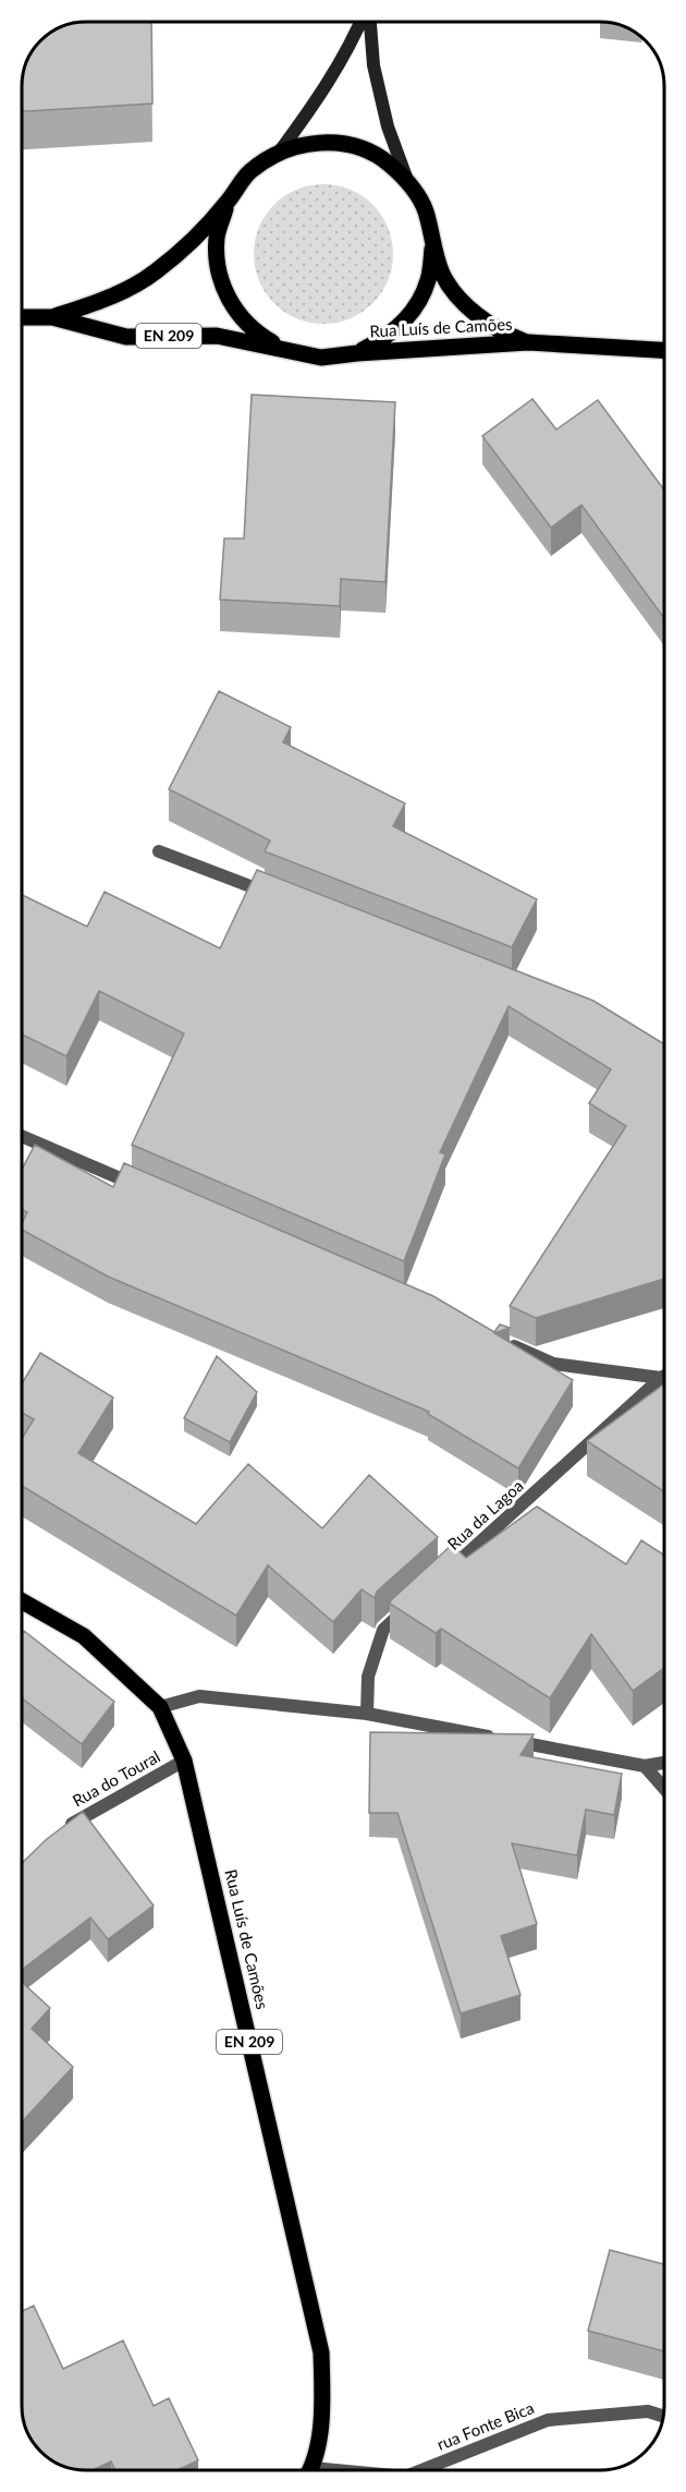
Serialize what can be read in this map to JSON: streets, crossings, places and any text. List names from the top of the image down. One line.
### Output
{"streets":{"main road":["Rua Luís de Camões","EN 209"],"street":["Rua da Lagoa","Rua do Toural","rua Fonte Bica"]},"crossings":[["Rua Luís de Camões","Rua do Toural"]]}
